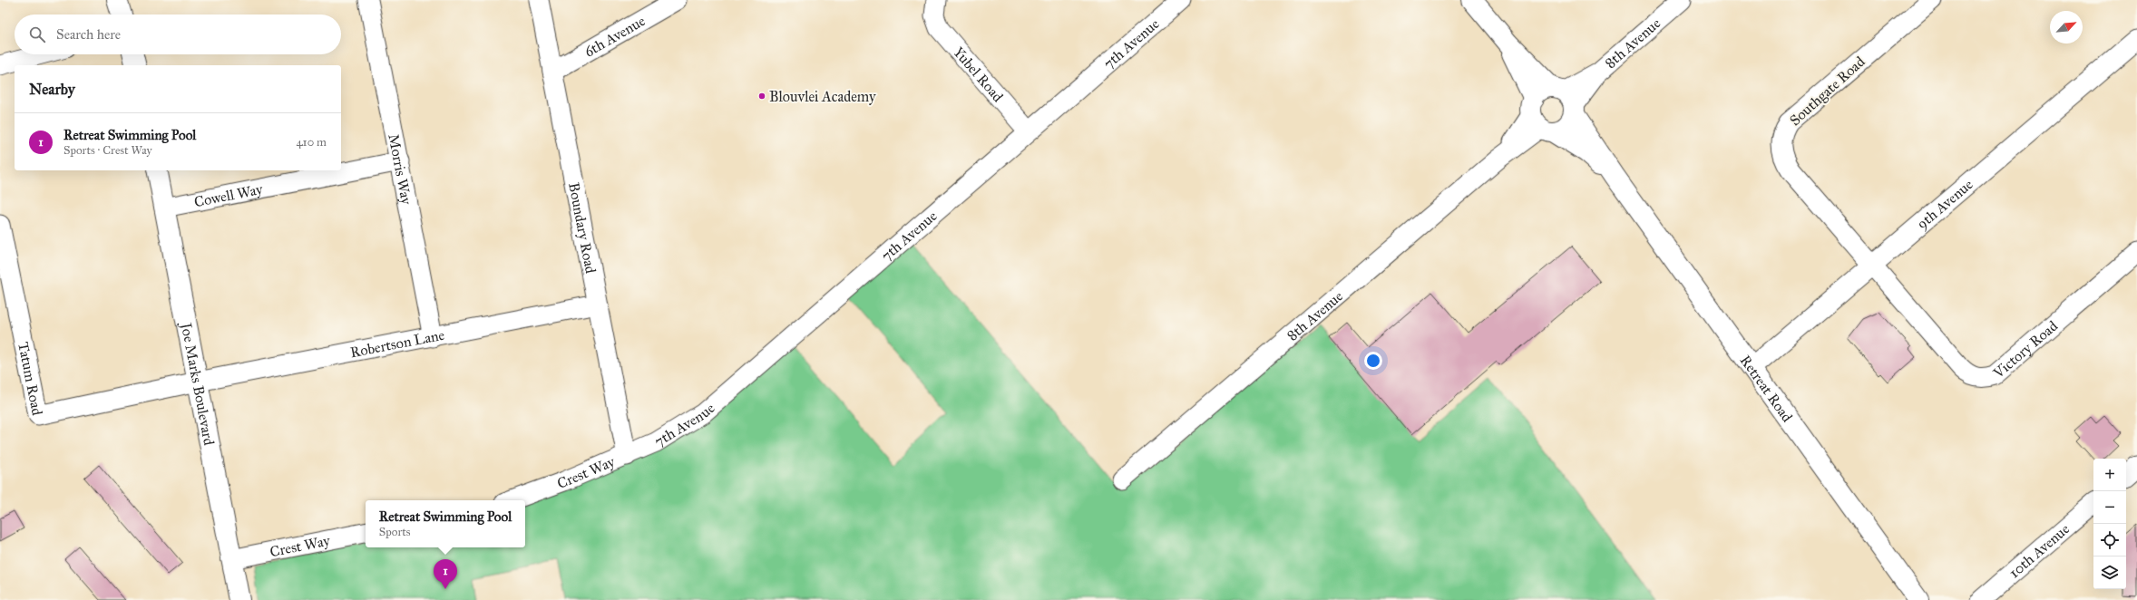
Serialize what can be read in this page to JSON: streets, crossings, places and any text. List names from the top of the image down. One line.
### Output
{"streets":{"main road":["Joe Marks Boulevard","Retreat Road"],"street":["6th Avenue","7th Avenue","8th Avenue","Yubel Road","Southgate Road","Morris Way","Cowell Way","9th Avenue","Boundary Road","Robertson Lane","Victory Road","Tatum Road","Crest Way","10th Avenue"]},"crossings":[["6th Avenue","Boundary Road"],["7th Avenue","Yubel Road"],["7th Avenue","Boundary Road"],["7th Avenue","Crest Way"],["8th Avenue","Retreat Road"],["Southgate Road","9th Avenue"],["Southgate Road","Victory Road"],["Morris Way","Cowell Way"],["Morris Way","Robertson Lane"],["Cowell Way","Joe Marks Boulevard"],["9th Avenue","Victory Road"],["9th Avenue","Retreat Road"],["Boundary Road","Robertson Lane"],["Boundary Road","Crest Way"],["Robertson Lane","Tatum Road"],["Robertson Lane","Joe Marks Boulevard"],["Tatum Road","Joe Marks Boulevard"],["Joe Marks Boulevard","Crest Way"]],"places":["Blouvlei Academy"],"north":"top right","page":{"search":"Search here","heading":"Nearby","list":[{"mark":"1","name":"Retreat Swimming Pool","note":"Sports · Crest Way","value":"410 m"}],"map_buttons":["+","−"],"popup":["Retreat Swimming Pool","Sports"],"pins":"1"}}
